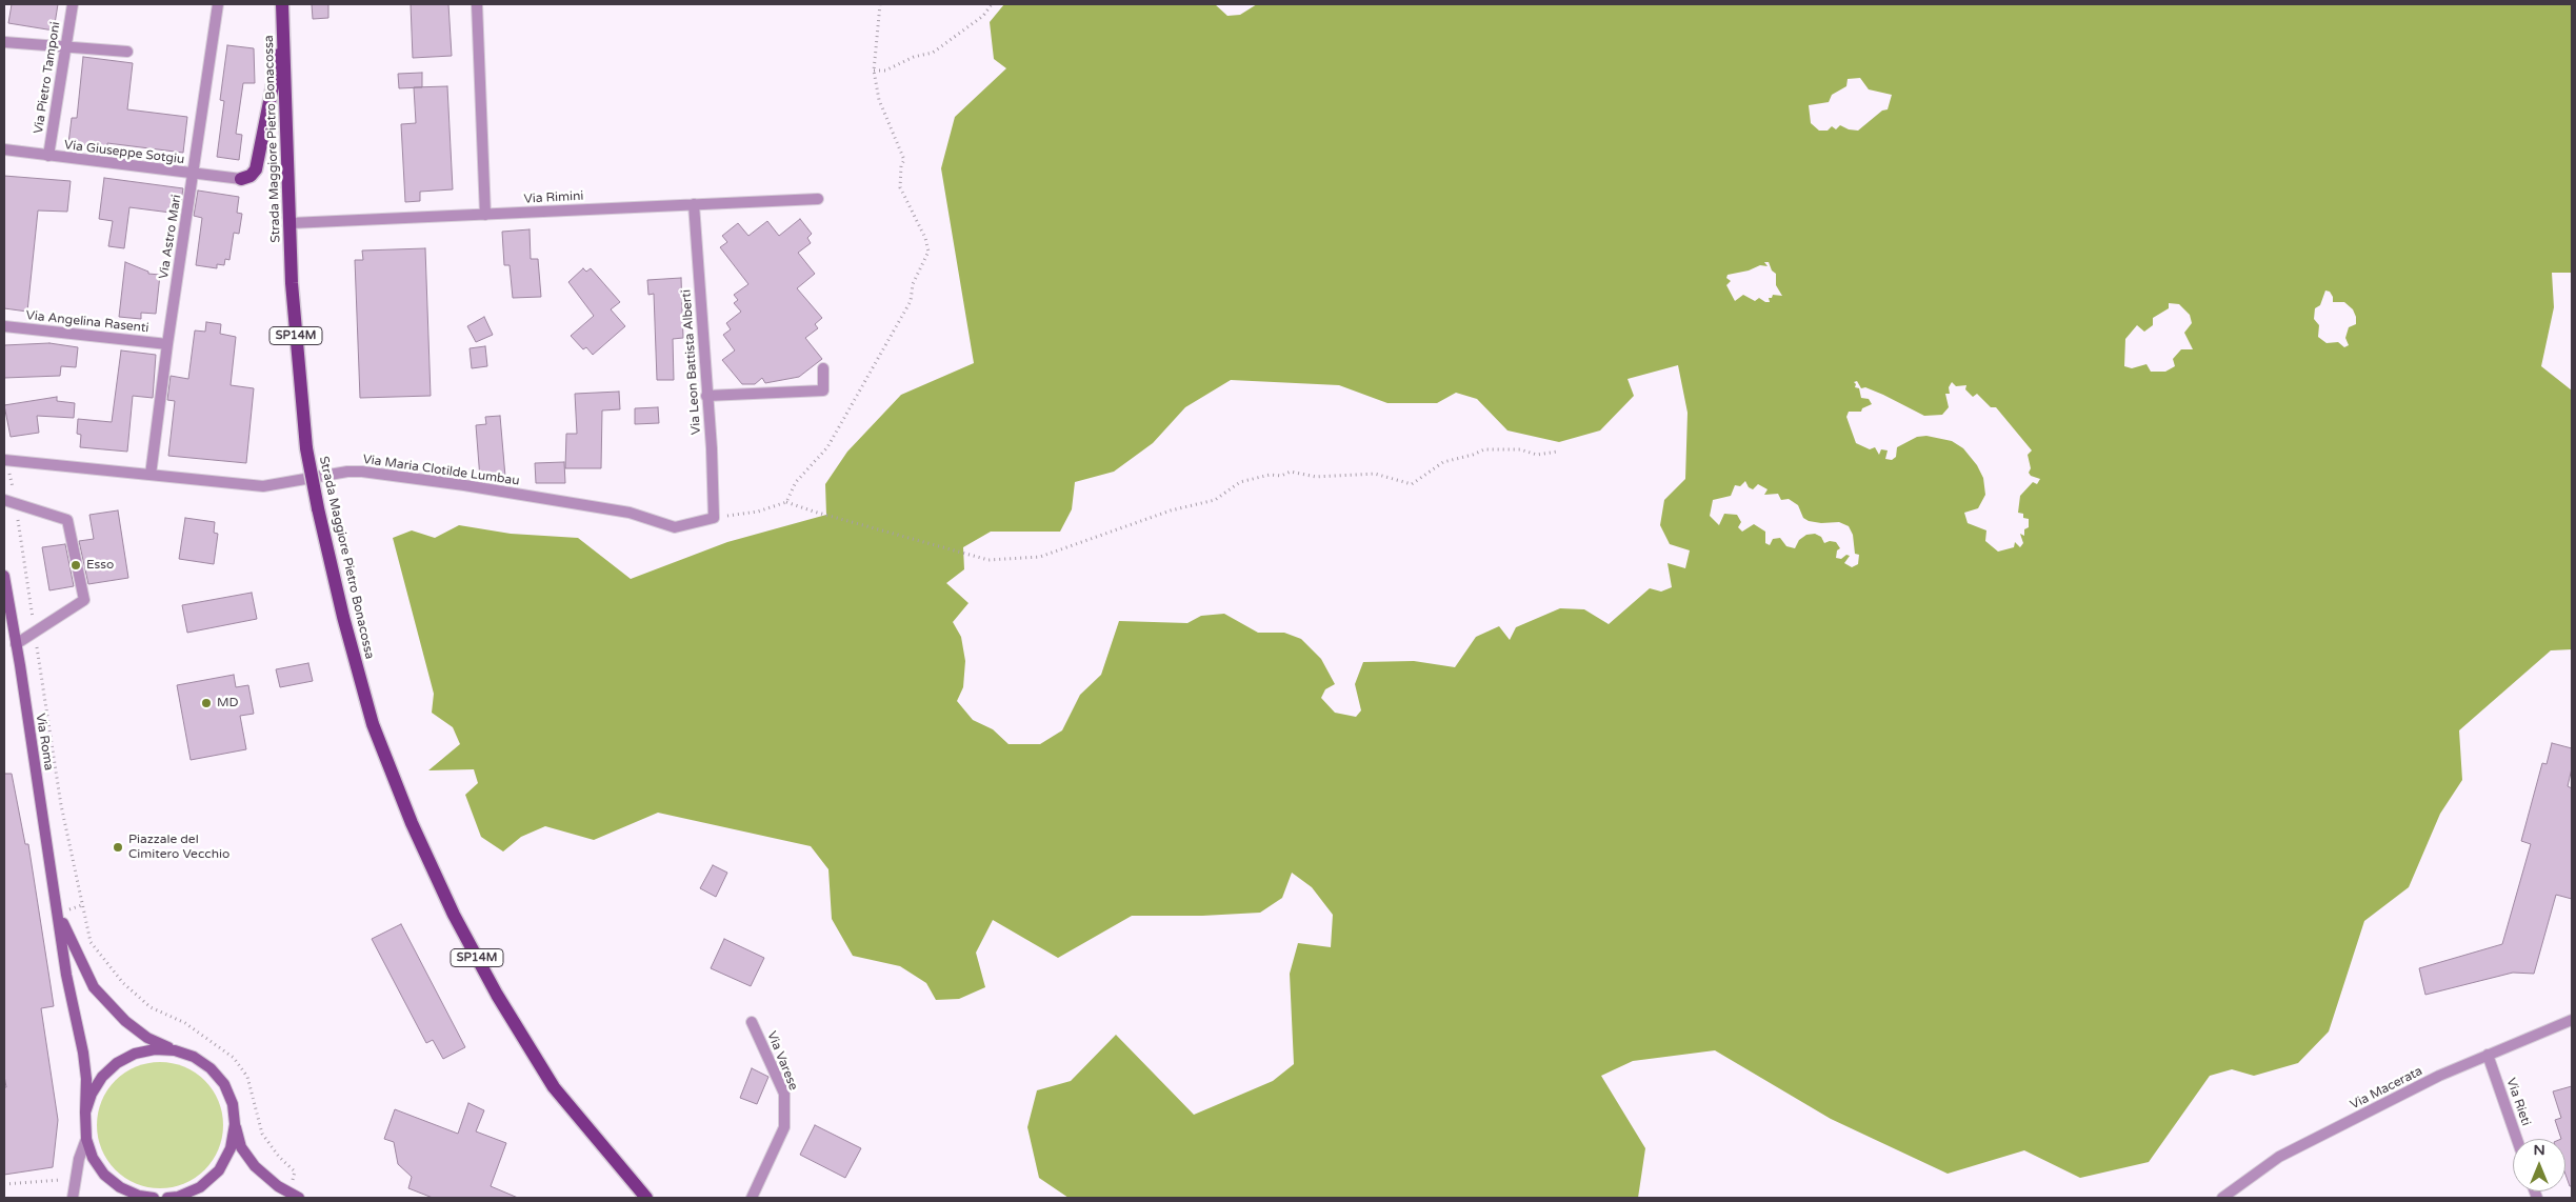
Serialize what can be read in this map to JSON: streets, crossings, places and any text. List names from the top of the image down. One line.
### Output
{"streets":{"main road":["Strada Maggiore Pietro Bonacossa","SP14M","Via Roma"],"street":["Via Pietro Tamponi","Via Giuseppe Sotgiu","Via Rimini","Via Astro Mari","Via Angelina Rasenti","Via Leon Battista Alberti","Via Maria Clotilde Lumbau","Via Varese","Via Macerata","Via Rieti"]},"crossings":[["Via Pietro Tamponi","Via Giuseppe Sotgiu"],["Strada Maggiore Pietro Bonacossa","Via Rimini"],["Via Giuseppe Sotgiu","Via Astro Mari"],["Via Rimini","Via Leon Battista Alberti"],["Via Astro Mari","Via Angelina Rasenti"],["Via Astro Mari","Via Maria Clotilde Lumbau"],["Via Leon Battista Alberti","Via Maria Clotilde Lumbau"],["Via Macerata","Via Rieti"]],"places":["Esso","MD","Piazzale del Cimitero Vecchio"],"north":"top"}
